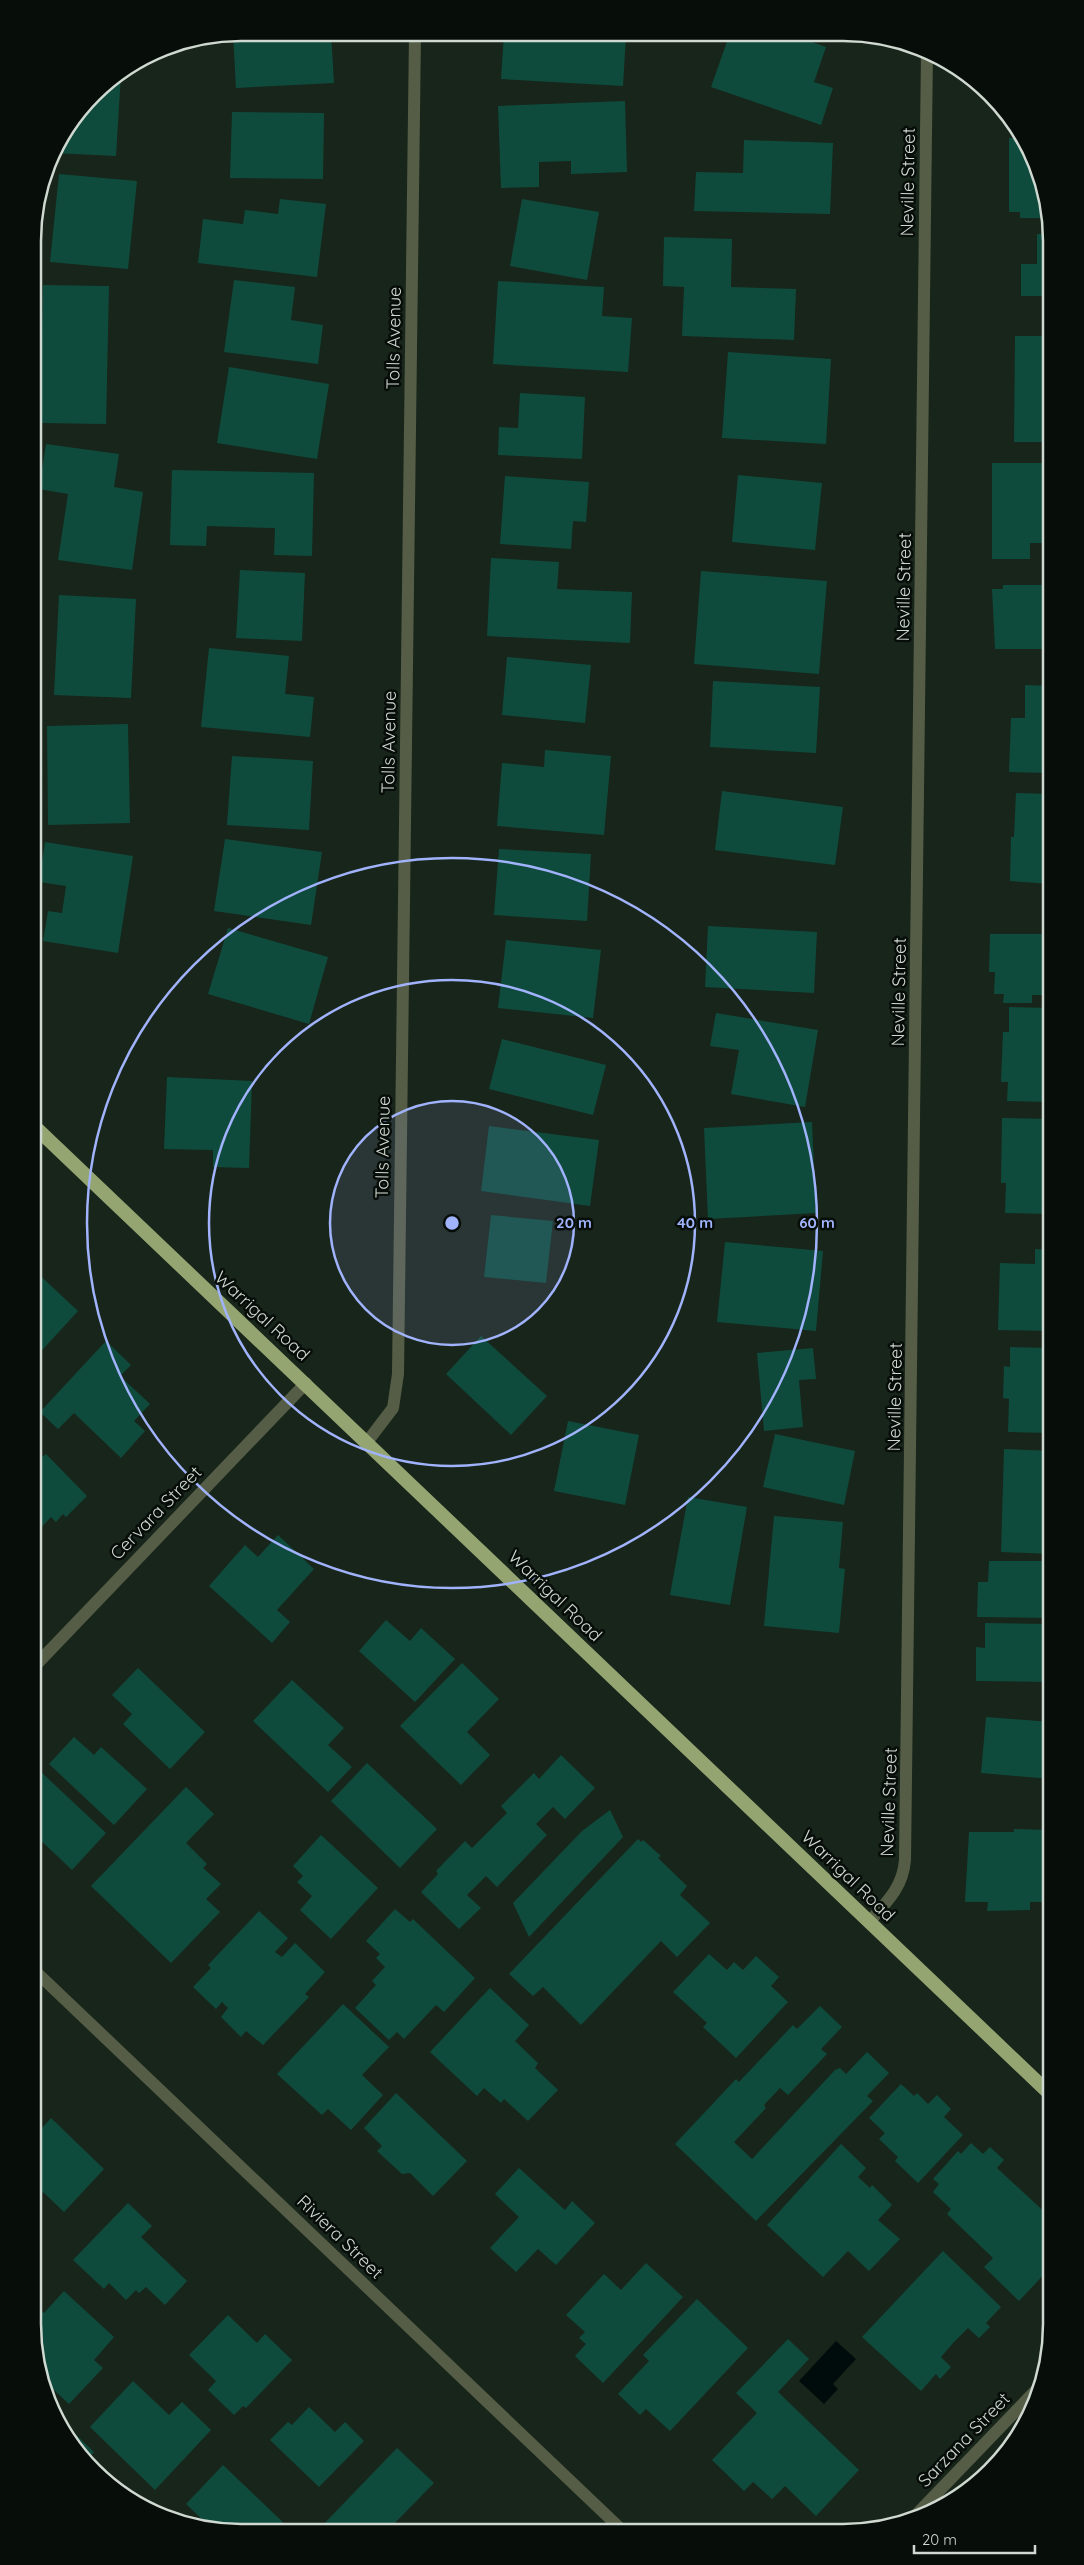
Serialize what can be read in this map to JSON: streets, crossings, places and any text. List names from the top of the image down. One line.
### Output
{"streets":{"highway":["Warrigal Road"],"street":["Neville Street","Tolls Avenue","Cervara Street","Riviera Street","Sarzana Street"]},"crossings":[["Neville Street","Warrigal Road"],["Tolls Avenue","Warrigal Road"],["Warrigal Road","Cervara Street"]],"scale_bar":"20 m","rings":["20 m","40 m","60 m"]}
